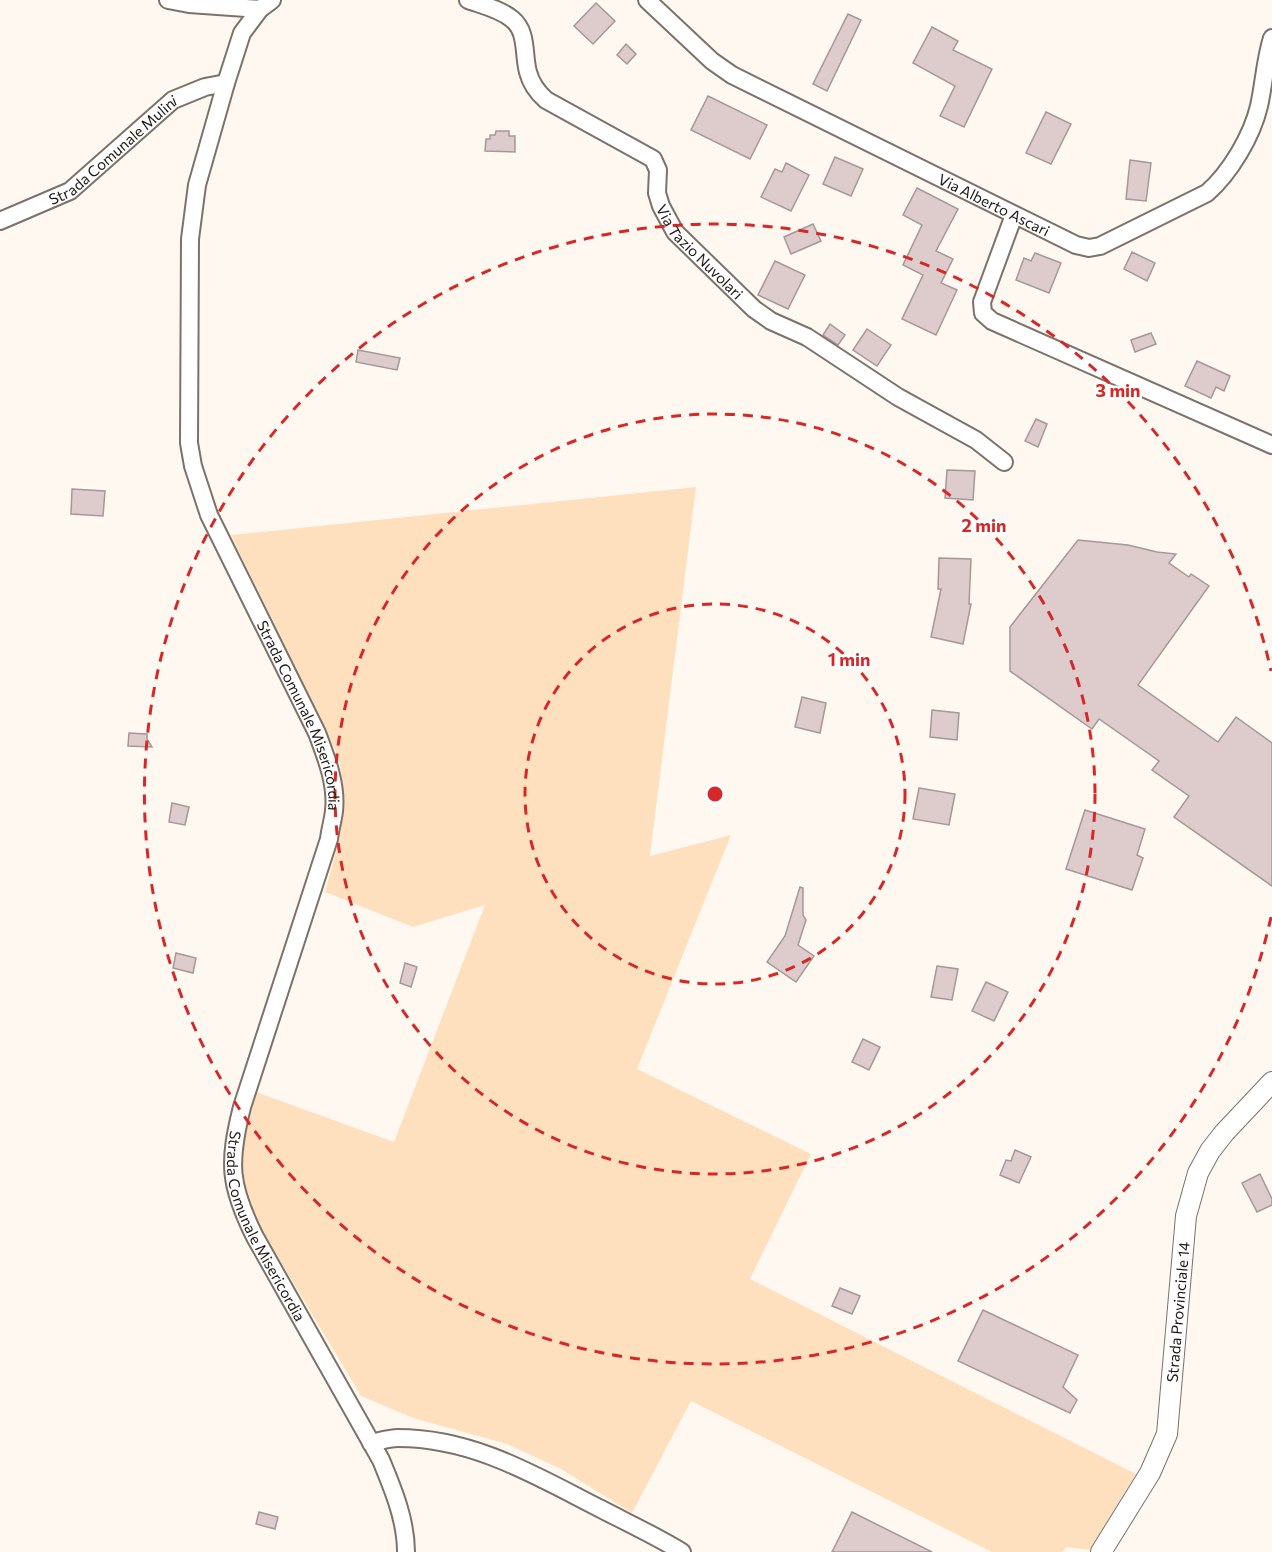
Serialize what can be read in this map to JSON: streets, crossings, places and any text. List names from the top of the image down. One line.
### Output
{"streets":{"main road":["Strada Provinciale 14"],"street":["Strada Comunale Mulini","Via Alberto Ascari","Via Tazio Nuvolari","Strada Comunale Misericordia"]},"crossings":[["Strada Comunale Mulini","Strada Comunale Misericordia"]],"rings":["3 min","2 min","1 min"]}
